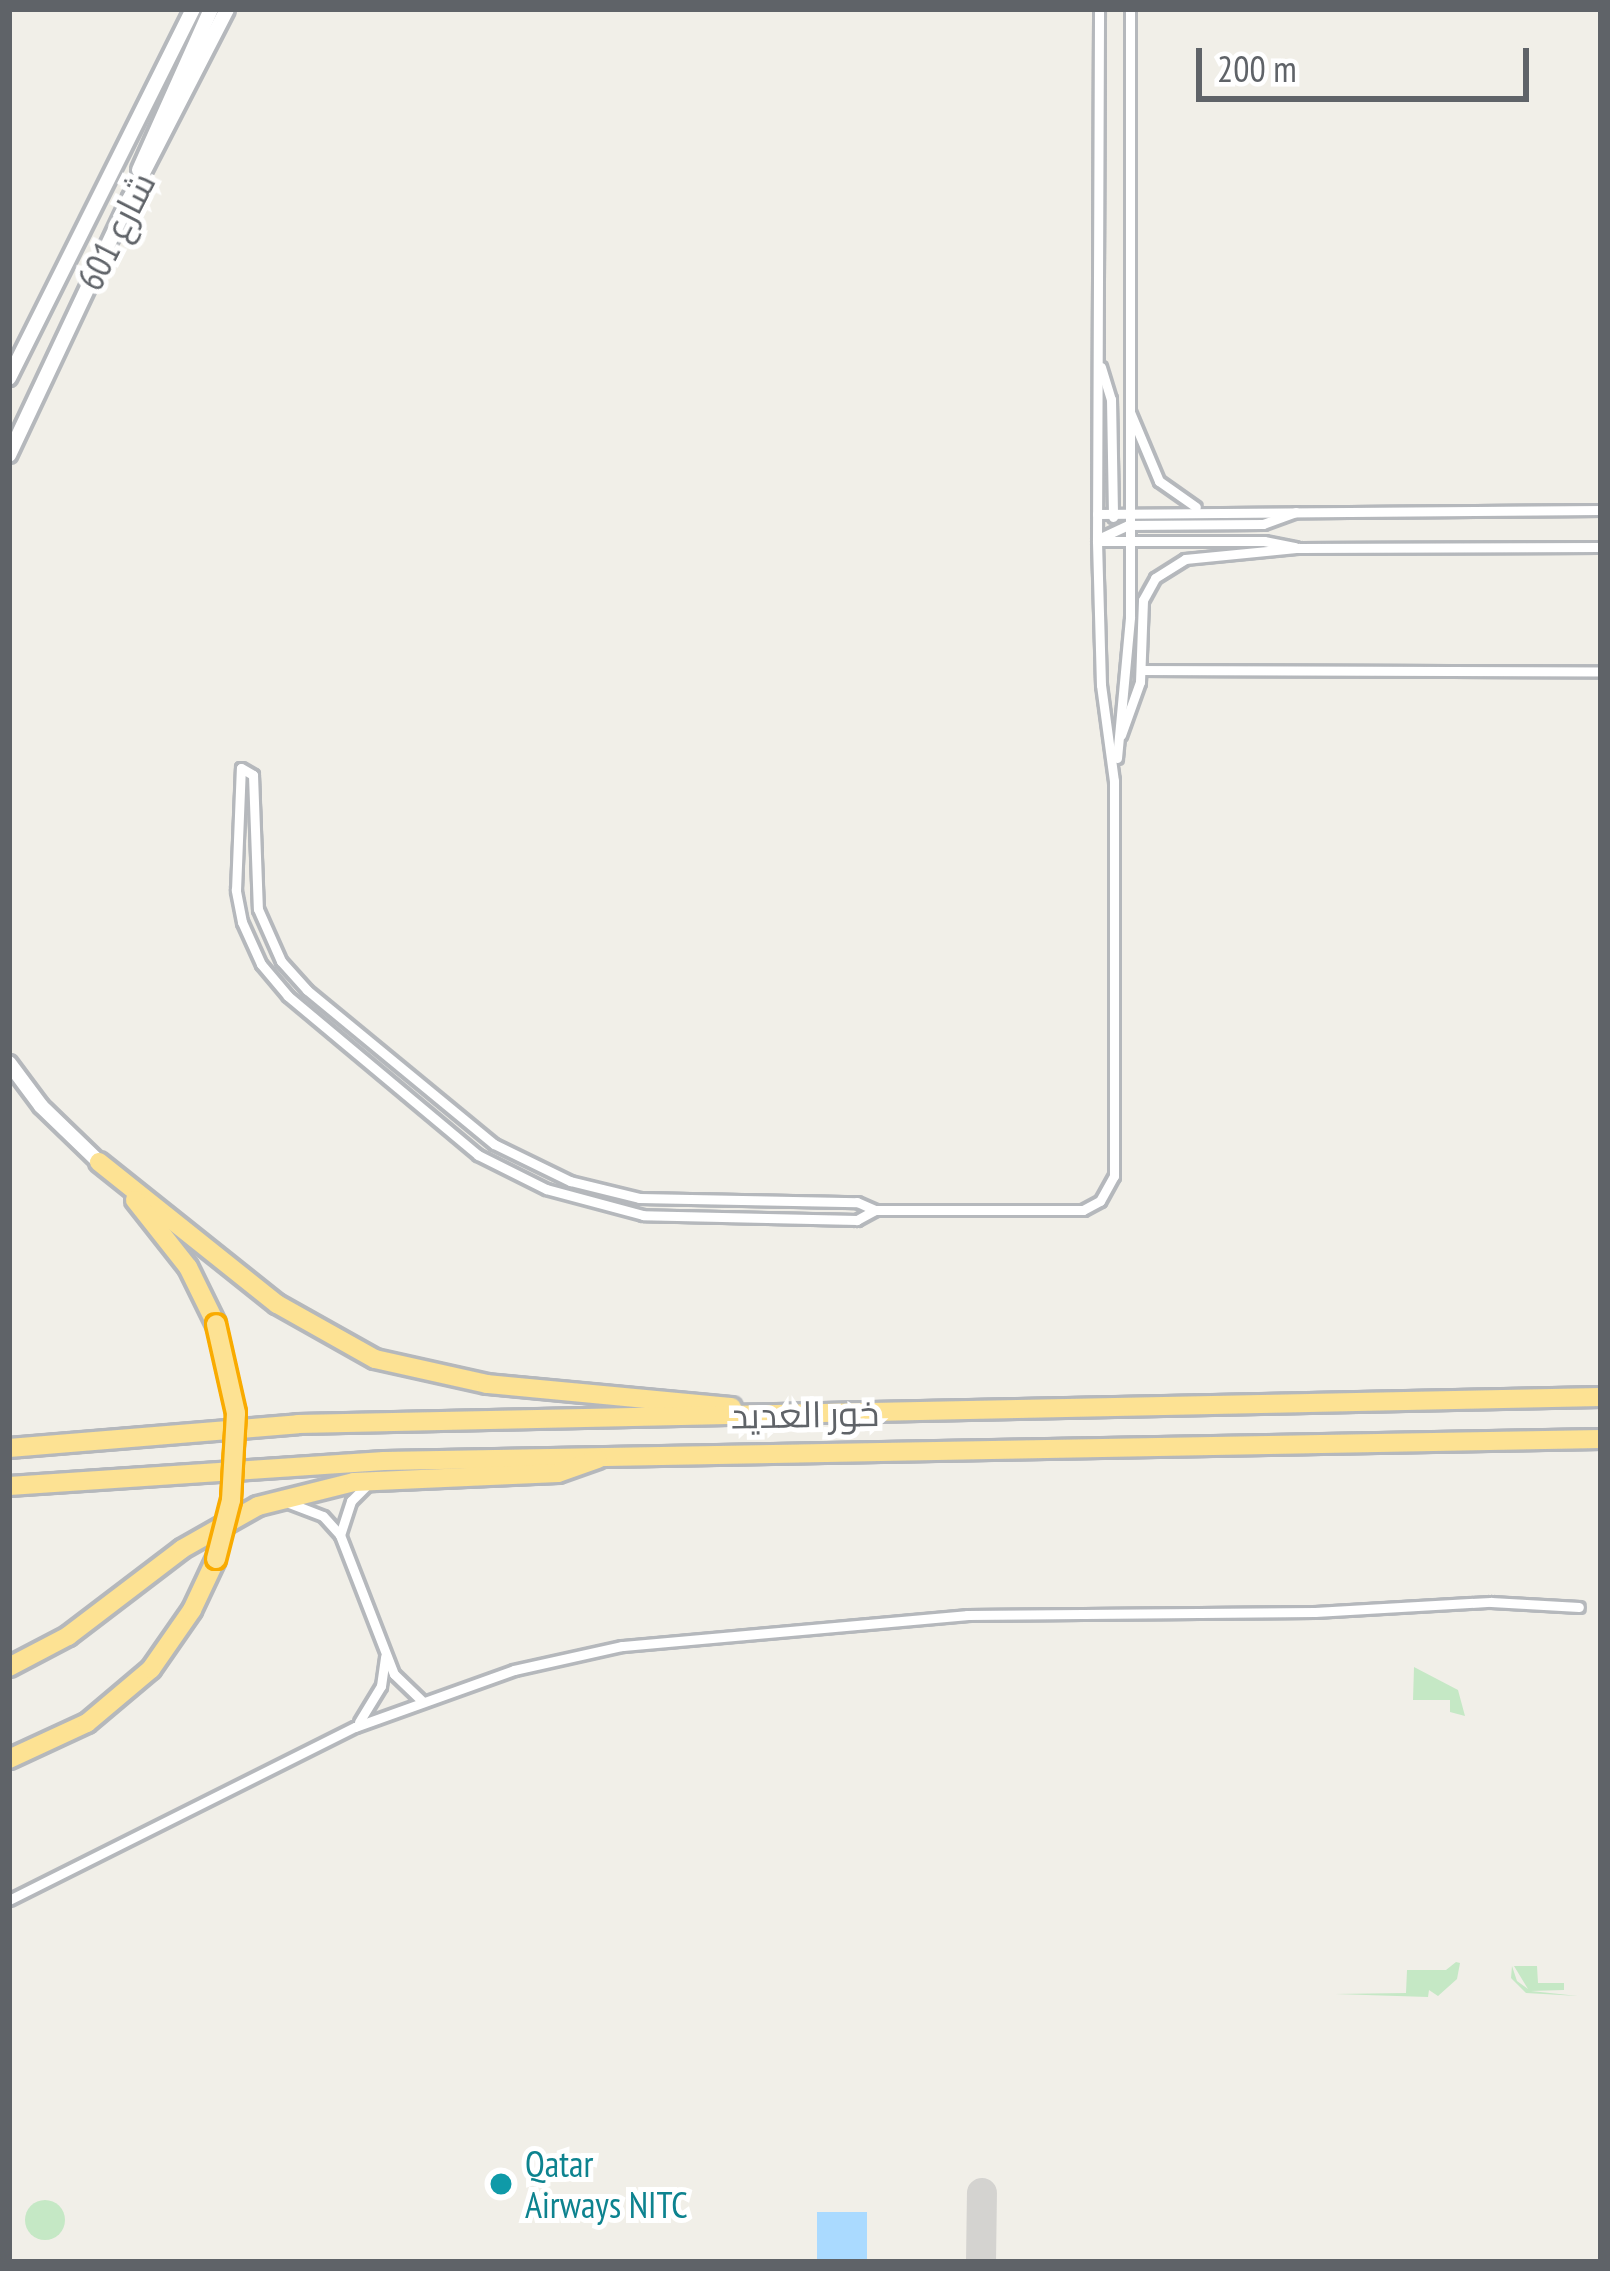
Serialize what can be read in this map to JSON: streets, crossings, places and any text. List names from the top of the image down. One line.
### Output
{"streets":{"highway":["خور العديد"],"main road":["شارع 601"]},"places":["Qatar Airways NITC"],"scale_bar":"200 m"}
